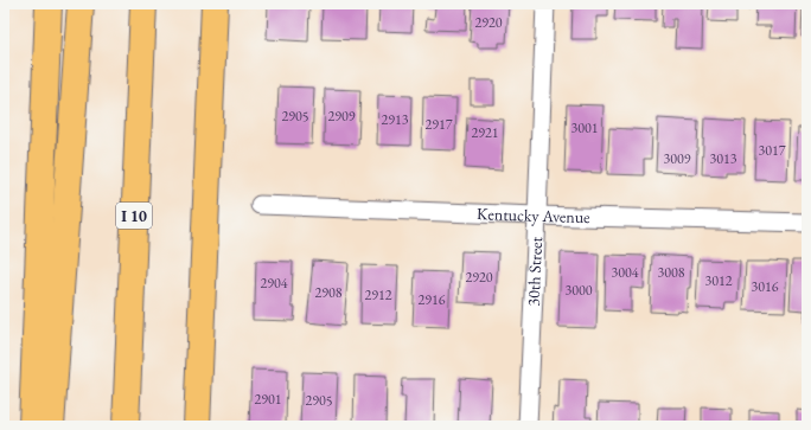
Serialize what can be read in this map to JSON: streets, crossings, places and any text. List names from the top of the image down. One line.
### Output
{"streets":{"highway":["I 10"],"street":["Kentucky Avenue","30th Street"]},"crossings":[["Kentucky Avenue","30th Street"]],"house_numbers":["2920","2905","2909","2913","2917","3001","2921","3017","3009","3013","3004","3008","2920","3012","2904","3016","3000","2908","2912","2916","2901","2905"]}
